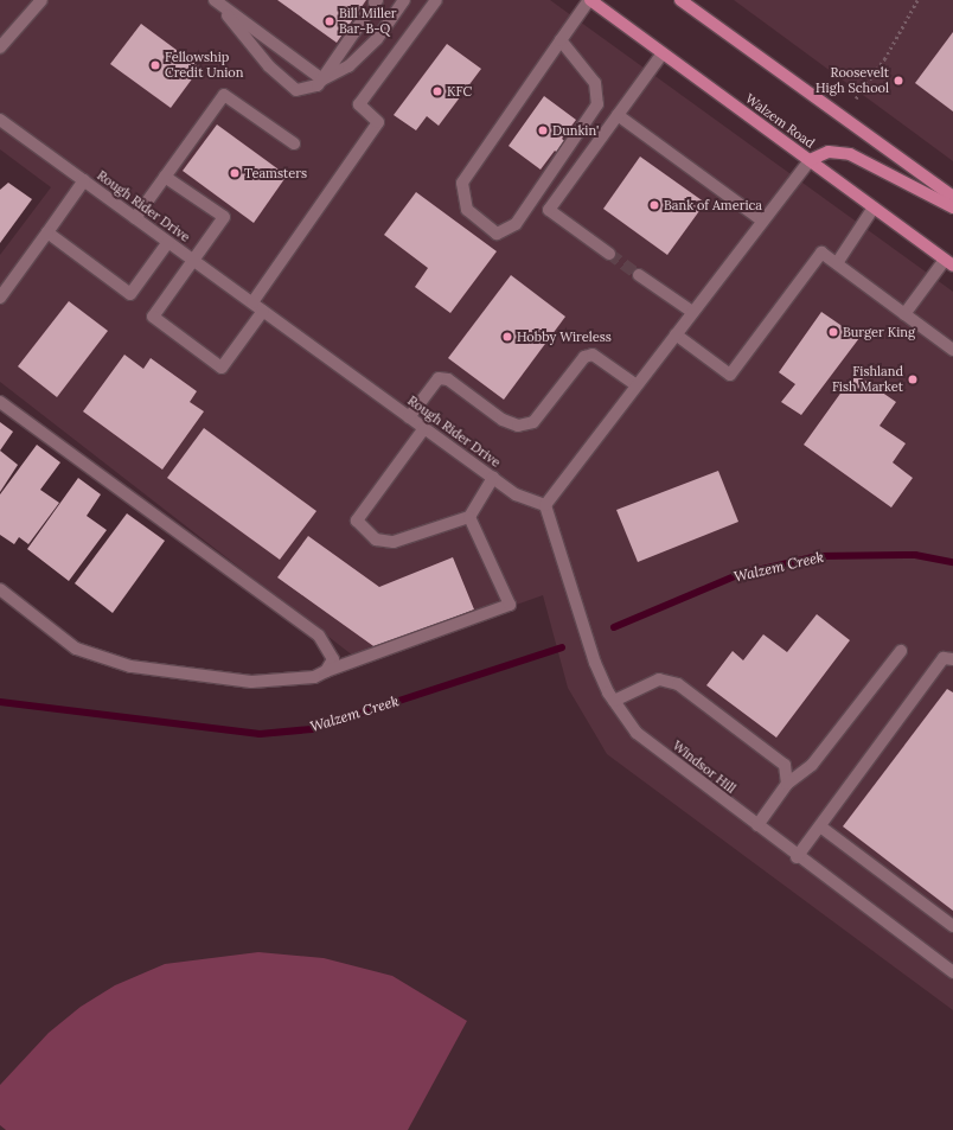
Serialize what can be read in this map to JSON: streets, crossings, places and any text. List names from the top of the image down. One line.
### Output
{"streets":{"main road":["Walzem Road"],"street":["Rough Rider Drive","Windsor Hill"]},"crossings":[["Rough Rider Drive","Windsor Hill"]],"water":["Walzem Creek"],"places":["Bill Miller Bar-B-Q","Fellowship Credit Union","Roosevelt High School","KFC","Dunkin'","Teamsters","Bank of America","Burger King","Hobby Wireless","Fishland Fish Market"]}
